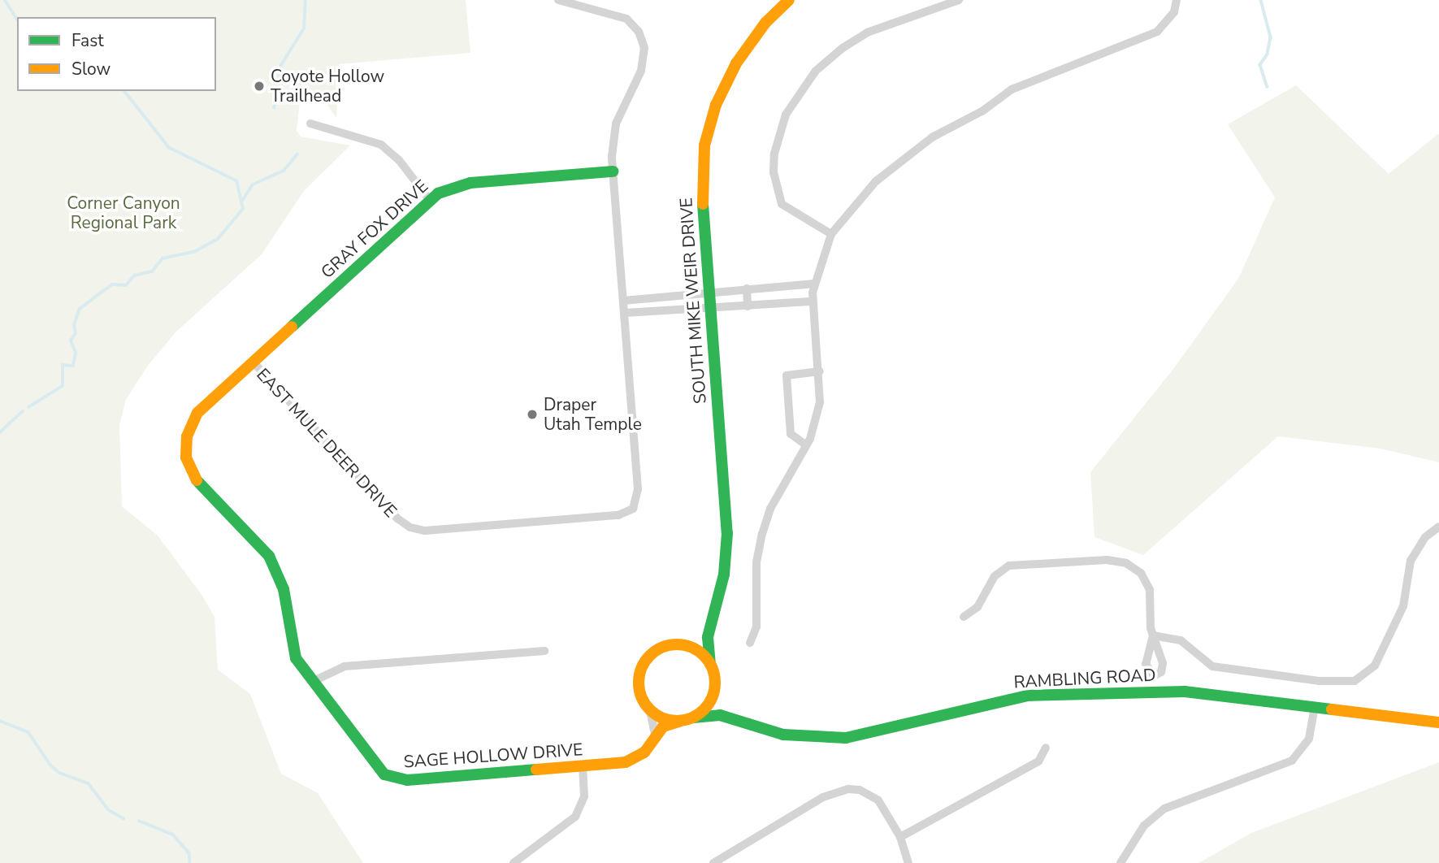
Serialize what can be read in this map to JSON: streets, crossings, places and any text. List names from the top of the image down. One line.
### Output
{"streets":{"street":["GRAY FOX DRIVE","SOUTH MIKE WEIR DRIVE","EAST MULE DEER DRIVE","RAMBLING ROAD","SAGE HOLLOW DRIVE"]},"crossings":[["GRAY FOX DRIVE","EAST MULE DEER DRIVE"],["GRAY FOX DRIVE","SAGE HOLLOW DRIVE"],["SOUTH MIKE WEIR DRIVE","RAMBLING ROAD"],["SOUTH MIKE WEIR DRIVE","SAGE HOLLOW DRIVE"],["EAST MULE DEER DRIVE","SAGE HOLLOW DRIVE"],["RAMBLING ROAD","SAGE HOLLOW DRIVE"]],"parks":["Corner Canyon Regional Park"],"places":["Coyote Hollow Trailhead","Draper Utah Temple"],"legend":["Fast","Slow"]}
